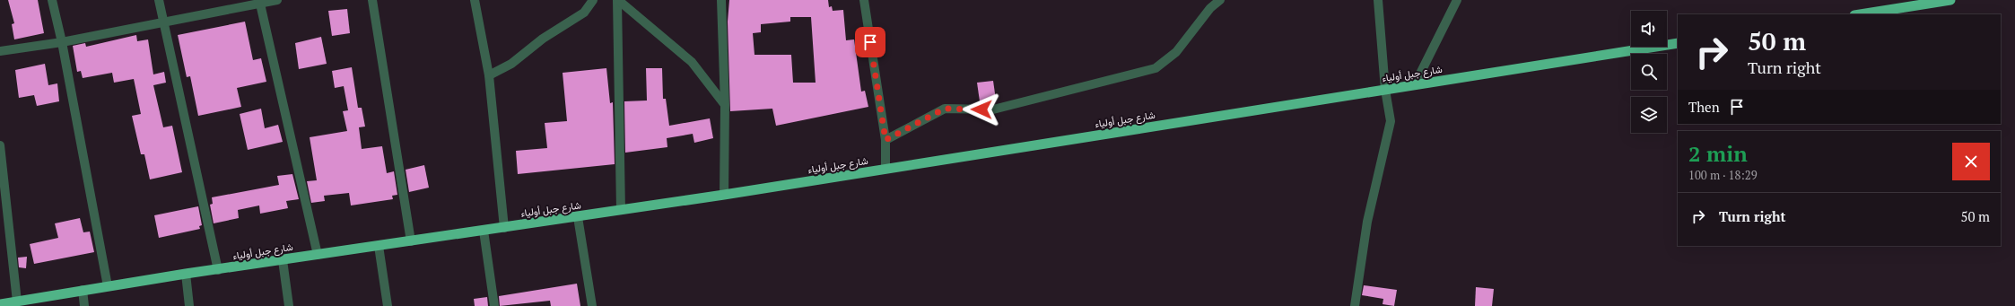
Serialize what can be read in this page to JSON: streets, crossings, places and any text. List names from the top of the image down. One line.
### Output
{"streets":{"highway":["شارع جبل أولياء"]},"page":{"turn":["50 m","Turn right"],"then":"Then","heading":["2 min","100 m · 18:29"],"list":[{"name":"Turn right","value":"50 m"}]}}
